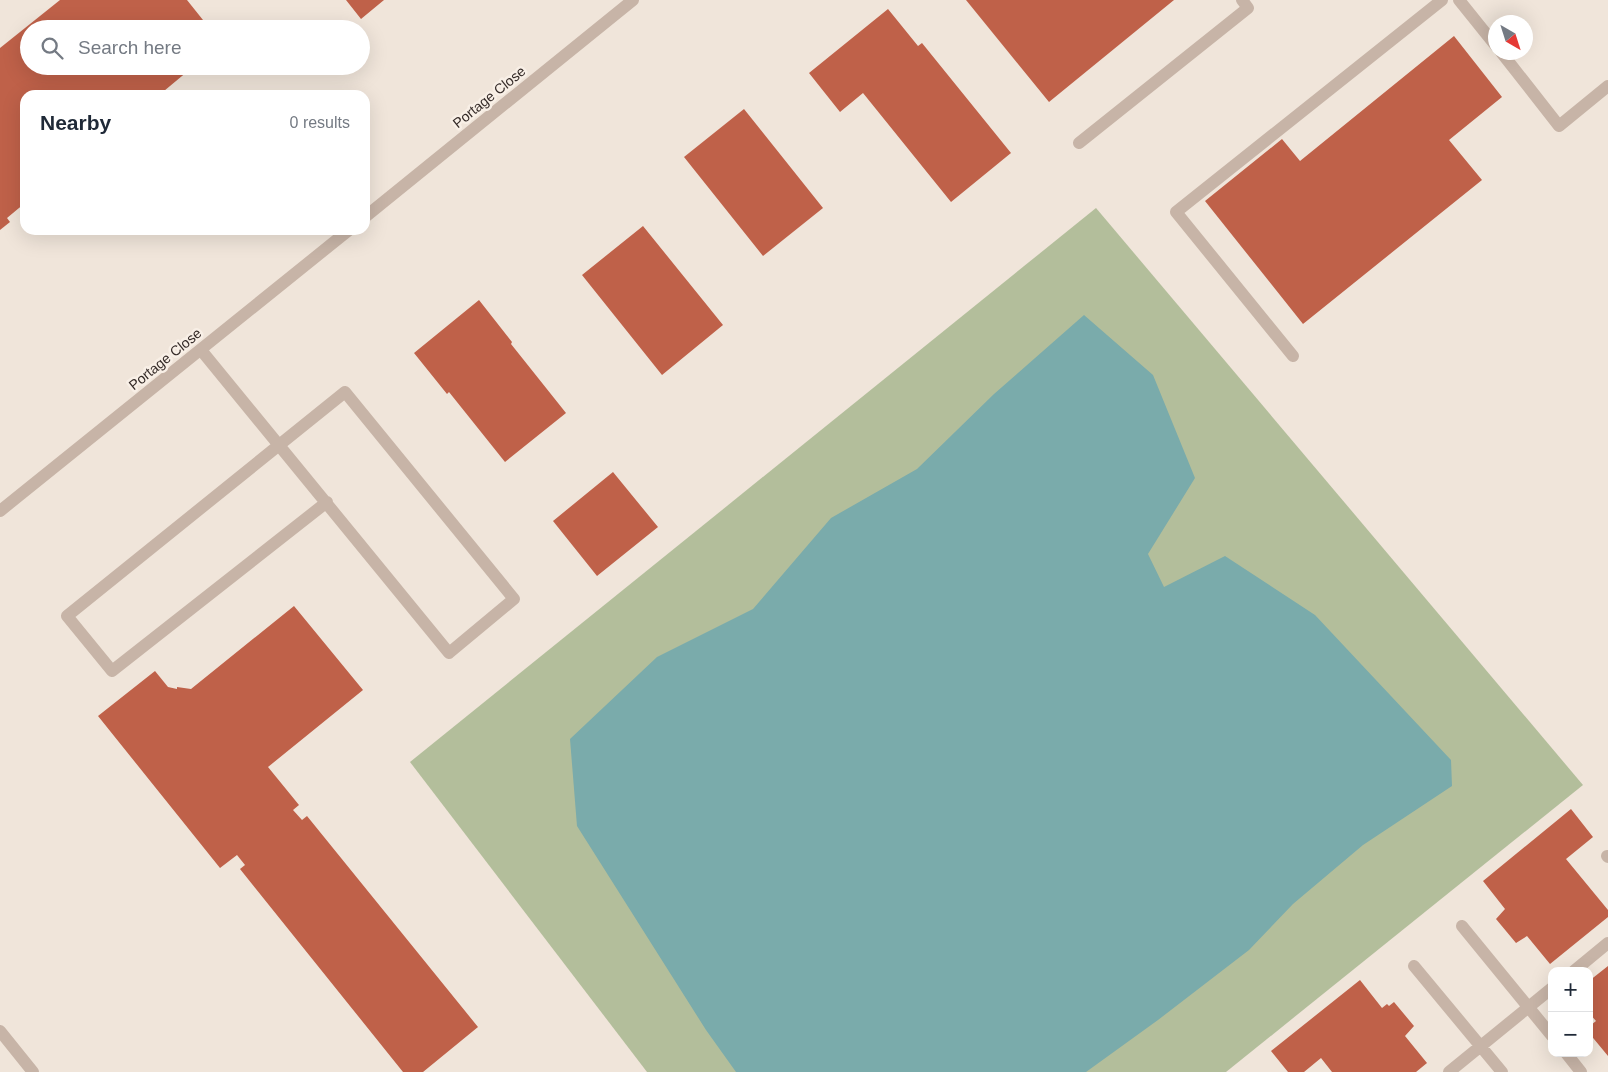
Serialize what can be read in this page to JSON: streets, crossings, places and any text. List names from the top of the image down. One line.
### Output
{"streets":{"street":["Portage Close"]},"north":"bottom right","page":{"search":"Search here","heading":["Nearby","0 results"],"map_buttons":["+","−"]}}
